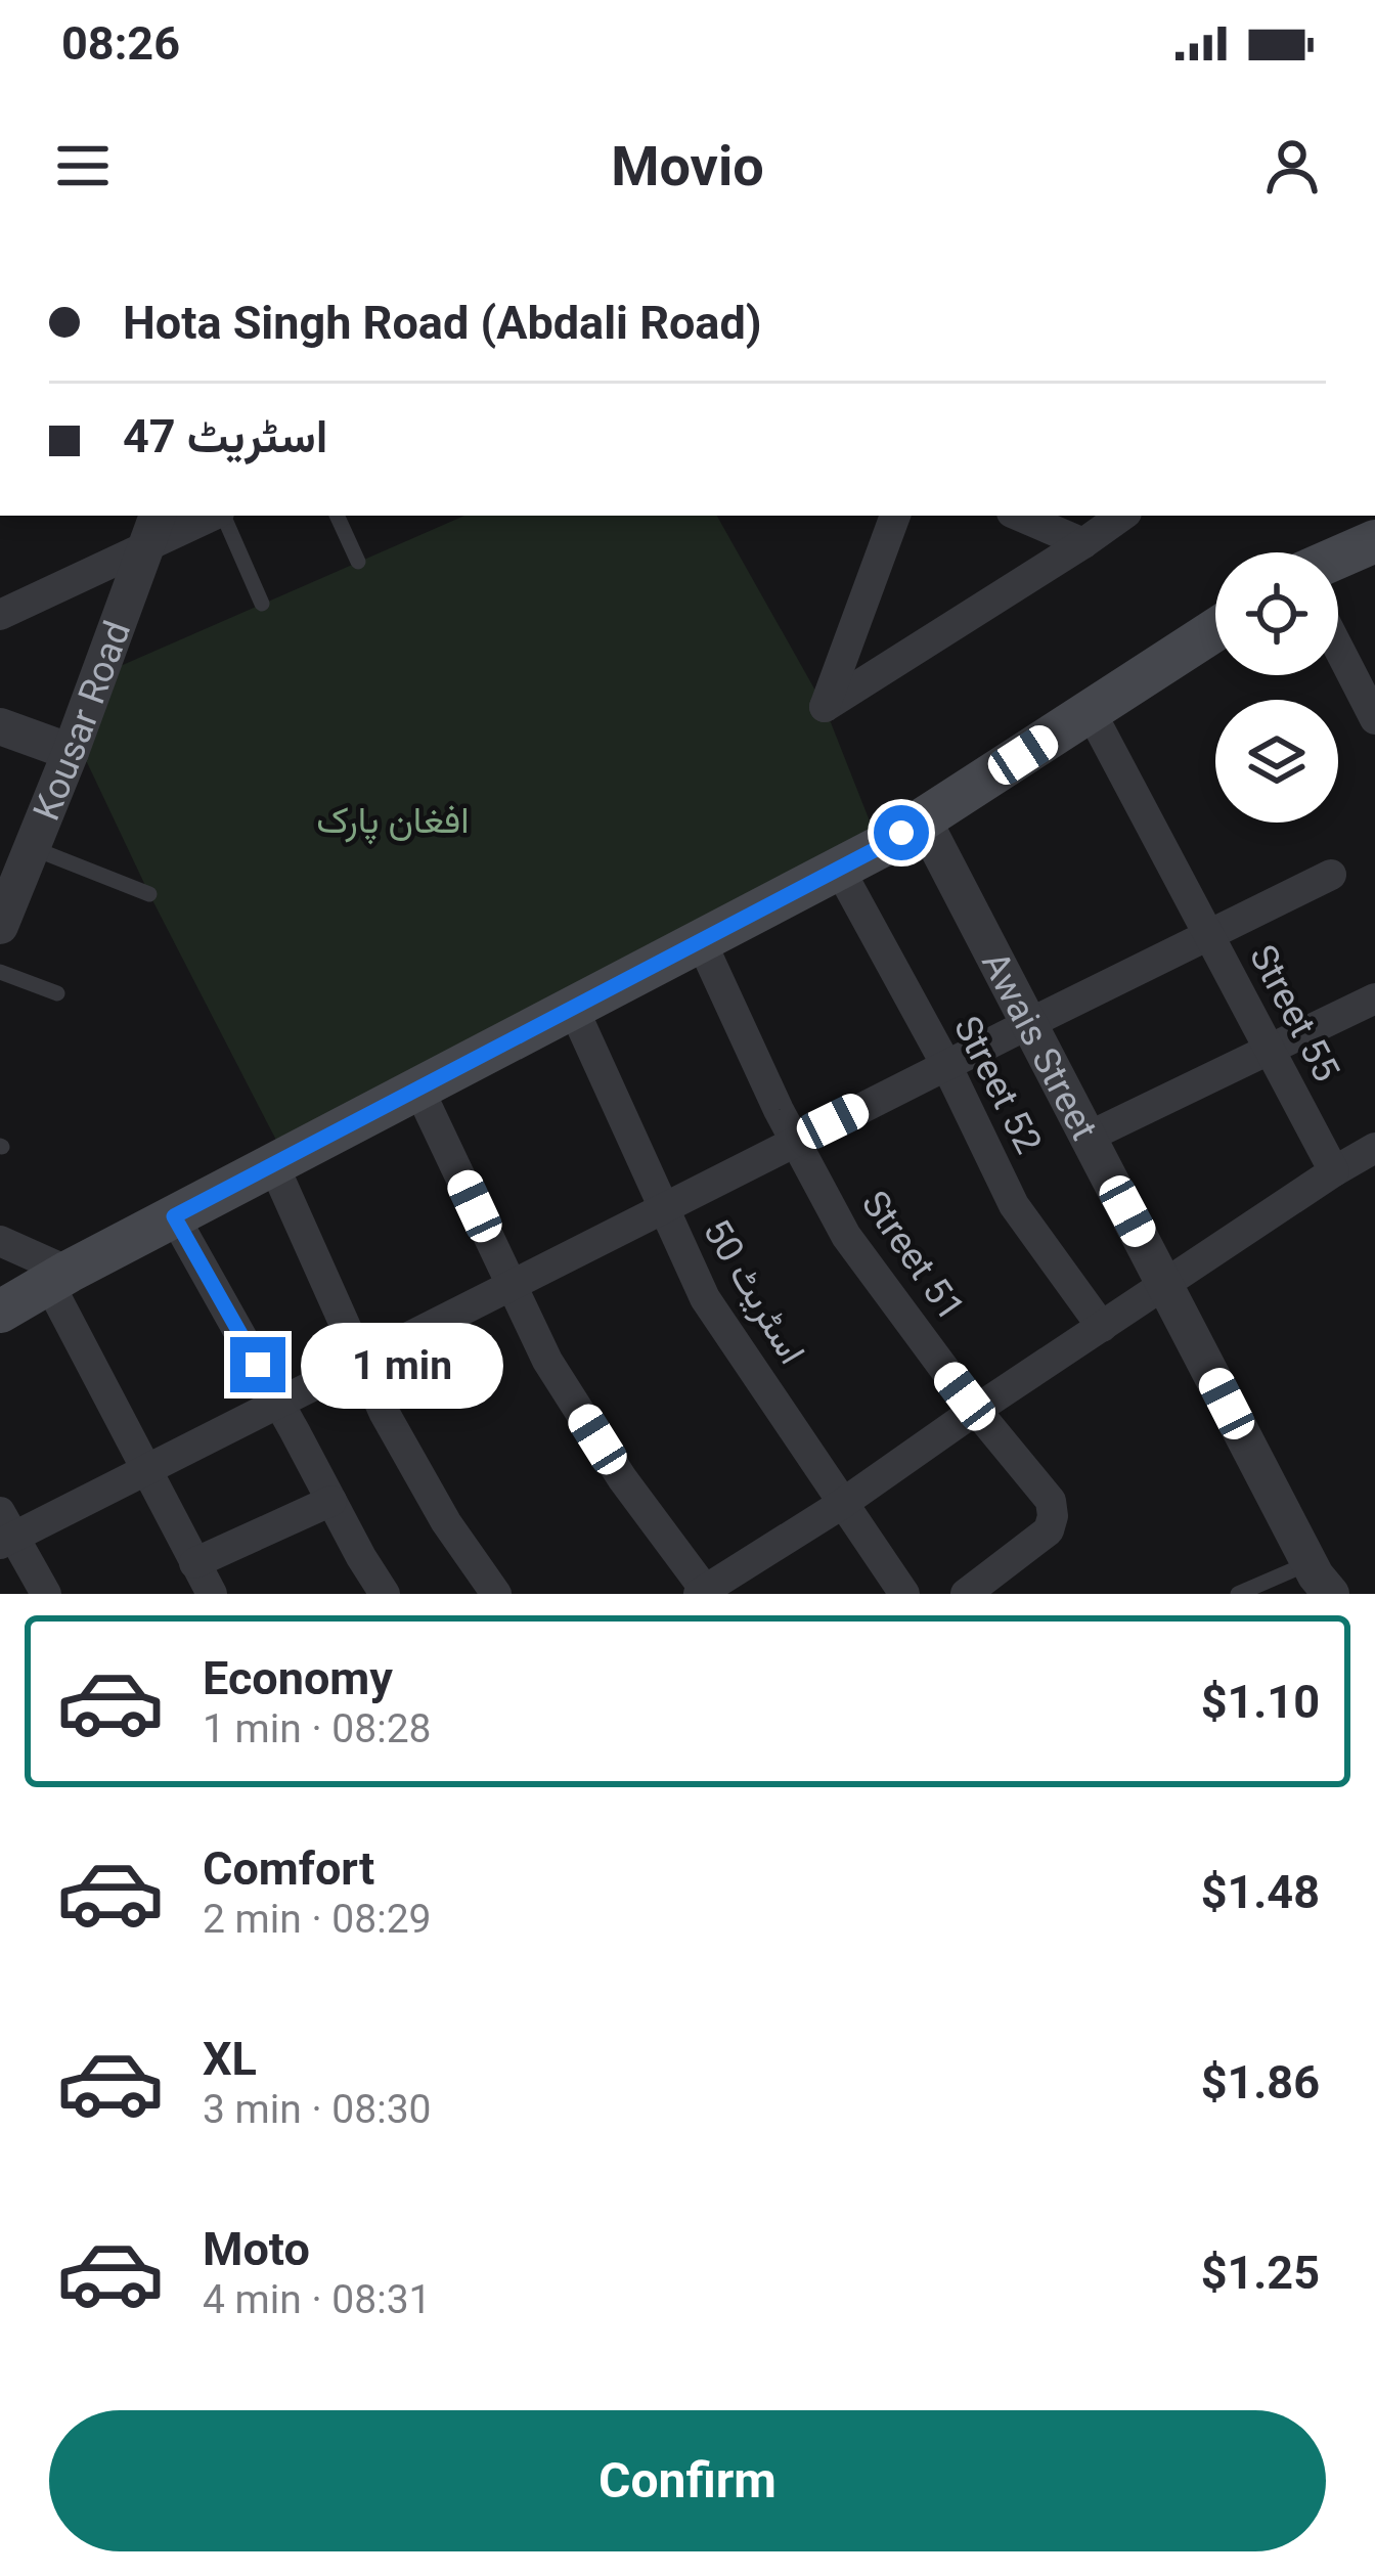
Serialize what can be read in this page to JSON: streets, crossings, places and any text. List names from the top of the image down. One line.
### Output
{"streets":{"street":["Kousar Road","Street 55","Awais Street","Street 52","Street 51","اسٹریٹ 50"]},"parks":["افغان پارک"],"page":{"status":"08:26","header":"Movio","banner":["Hota Singh Road (Abdali Road)","اسٹریٹ 47"],"bubble":"1 min","list":[{"name":"Economy","note":"1 min · 08:28","value":"$1.10"},{"name":"Comfort","note":"2 min · 08:29","value":"$1.48"},{"name":"XL","note":"3 min · 08:30","value":"$1.86"},{"name":"Moto","note":"4 min · 08:31","value":"$1.25"}],"buttons":"Confirm"}}
